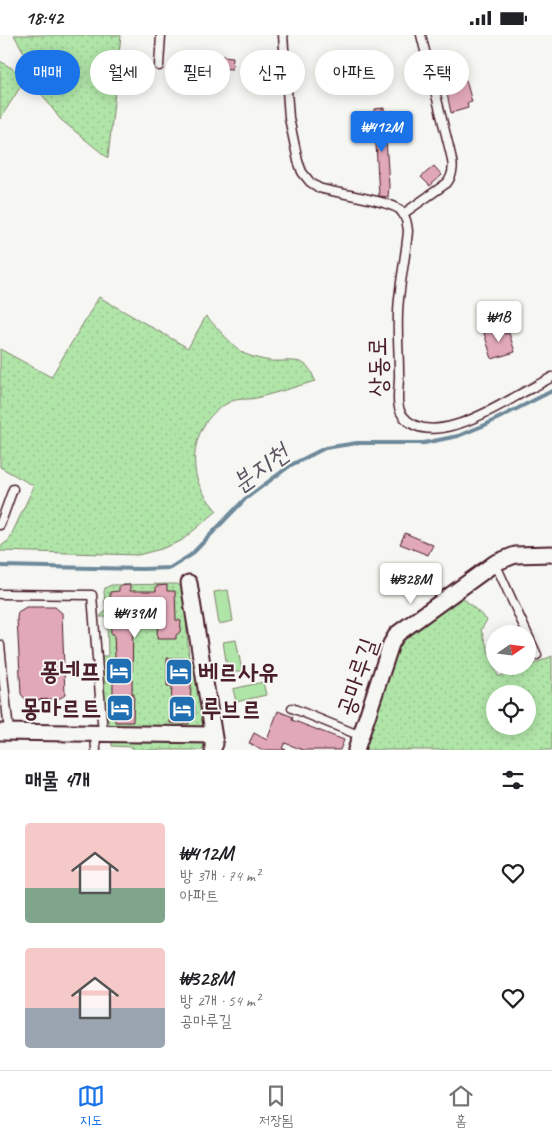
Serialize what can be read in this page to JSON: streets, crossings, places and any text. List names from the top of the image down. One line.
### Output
{"streets":{"street":["공마루길"],"lane":["상동로"]},"water":["분지천"],"places":{"hotel":["퐁네프","베르사유","몽마르트","루브르"]},"north":"right","page":{"status":"18:42","chip":["매매","월세","필터","신규","아파트","주택"],"price":["₩412M","₩1B","₩328M","₩439M"],"heading":"매물 4개","list":[{"name":"₩412M","note":"방 3개 · 74 m² · 아파트"},{"name":"₩328M","note":"방 2개 · 54 m² · 공마루길"}],"tabs":["지도","저장됨","홈"]}}
